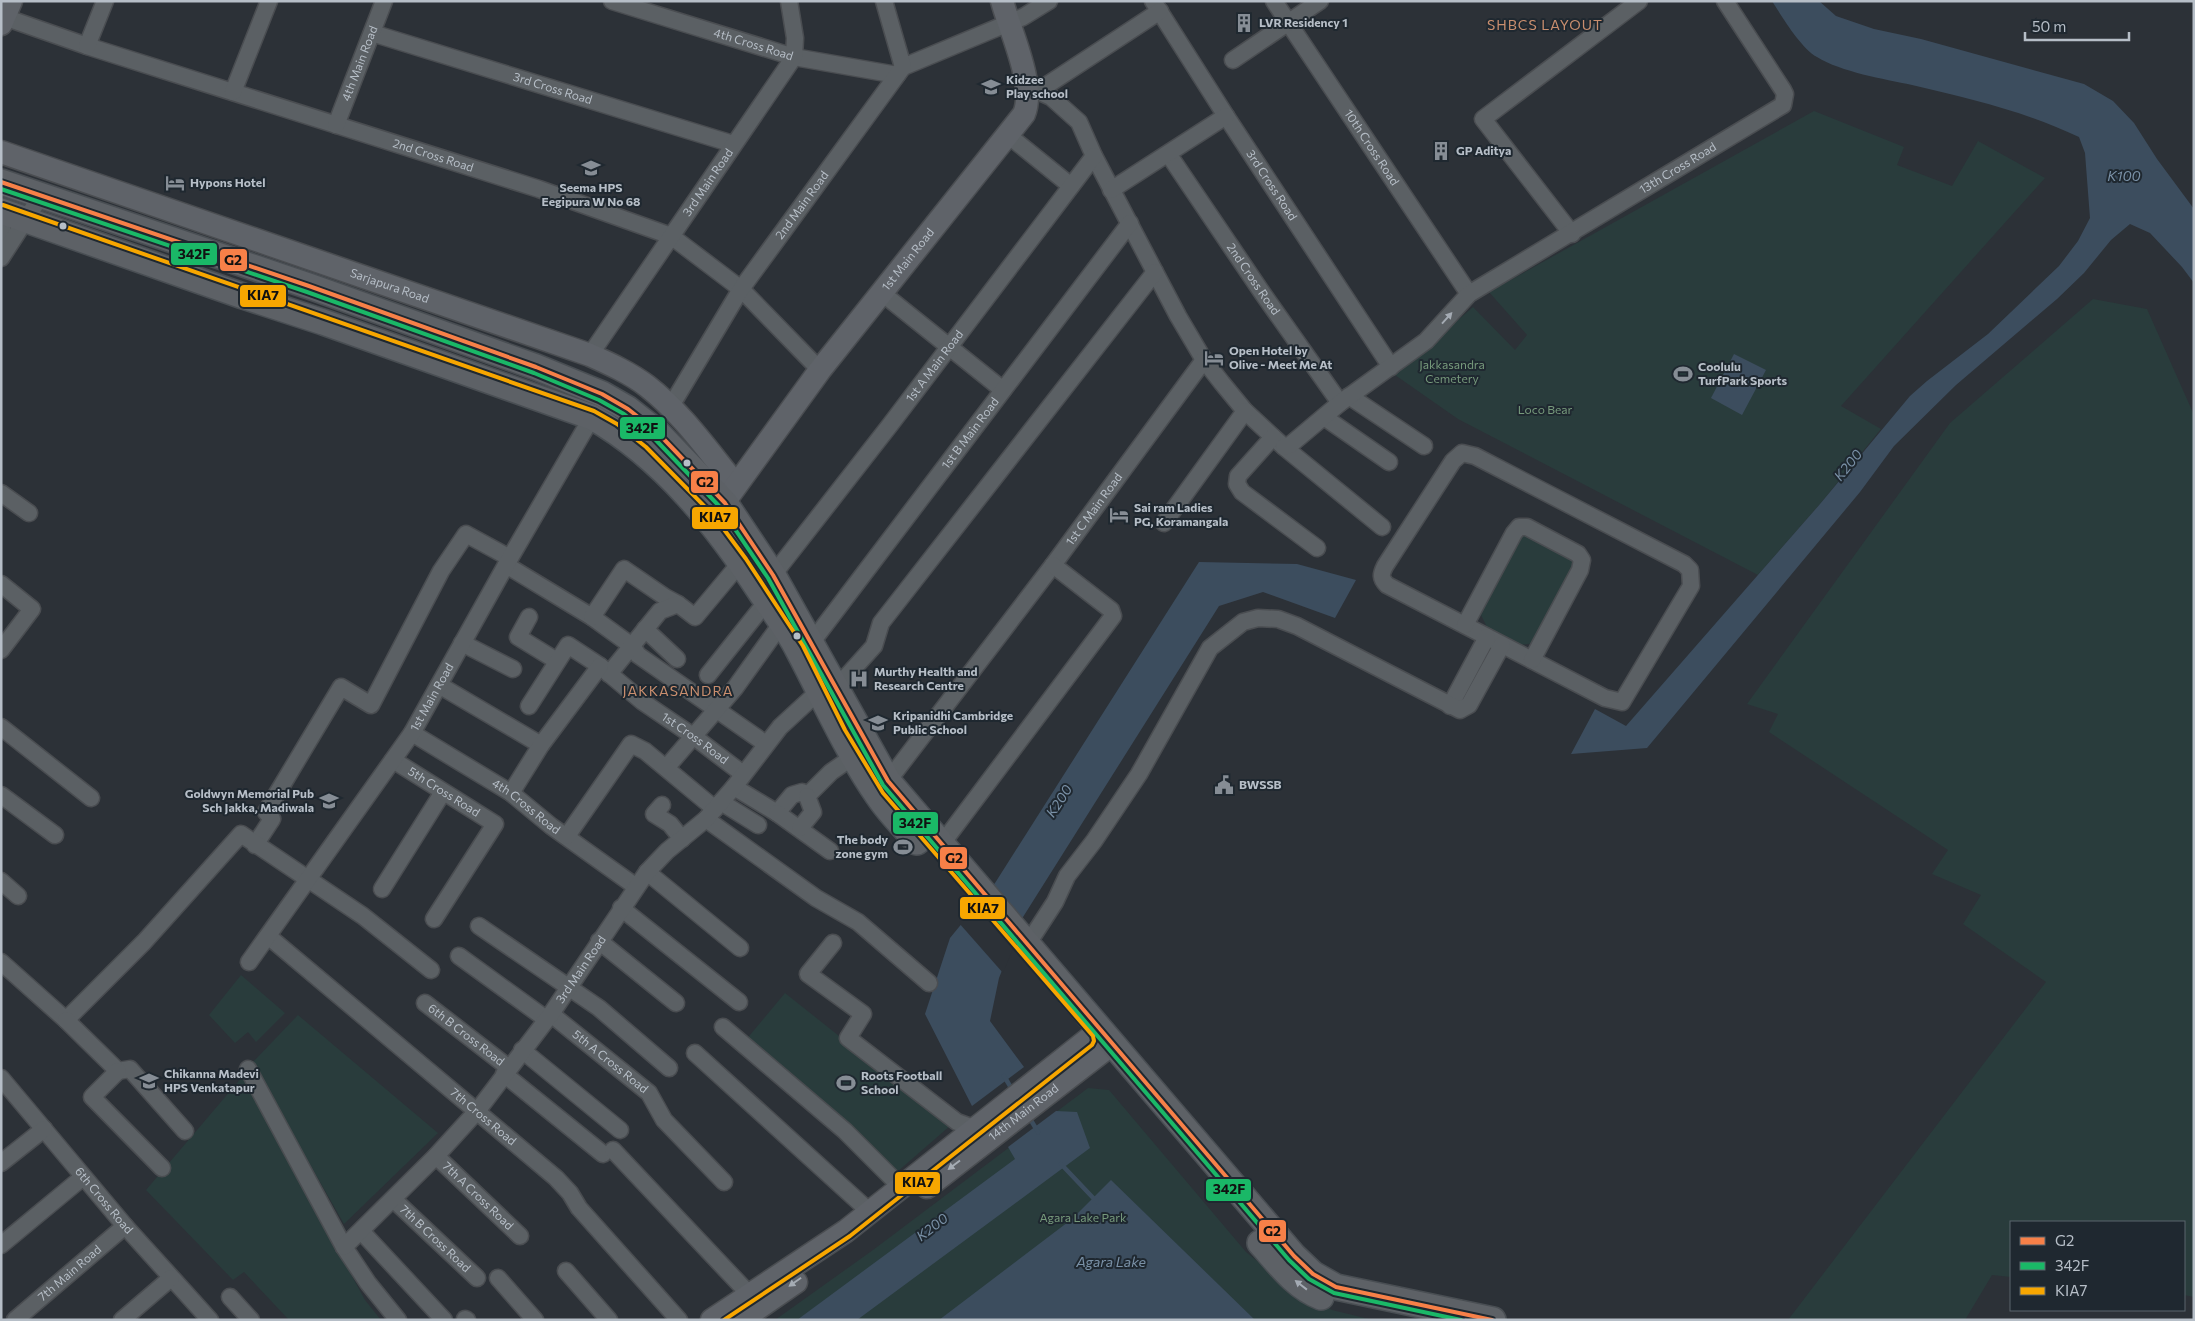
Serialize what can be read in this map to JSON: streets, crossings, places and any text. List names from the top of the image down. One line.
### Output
{"streets":{"street":["4th Cross Road","4th Main Road","3rd Cross Road","10th Cross Road","2nd Cross Road","13th Cross Road","3rd Main Road","2nd Main Road","1st Main Road","Sarjapura Road","1st A Main Road","1st B Main Road","1st C Main Road","1st Cross Road","5th Cross Road","6th B Cross Road","5th A Cross Road","14th Main Road","7th Cross Road","7th A Cross Road","6th Cross Road","7th B Cross Road","7th Main Road"]},"crossings":[["4th Cross Road","3rd Main Road"],["4th Cross Road","2nd Main Road"],["4th Cross Road","1st Main Road"],["4th Main Road","3rd Cross Road"],["4th Main Road","2nd Cross Road"],["3rd Cross Road","13th Cross Road"],["3rd Cross Road","3rd Main Road"],["10th Cross Road","13th Cross Road"],["2nd Cross Road","13th Cross Road"],["2nd Cross Road","3rd Main Road"],["2nd Cross Road","2nd Main Road"],["2nd Cross Road","1st Main Road"],["3rd Main Road","Sarjapura Road"],["3rd Main Road","1st Cross Road"],["3rd Main Road","6th B Cross Road"],["3rd Main Road","5th A Cross Road"],["3rd Main Road","7th Cross Road"],["3rd Main Road","7th A Cross Road"],["3rd Main Road","7th B Cross Road"],["2nd Main Road","Sarjapura Road"],["1st Main Road","Sarjapura Road"],["1st Main Road","5th Cross Road"],["1st Main Road","7th Cross Road"],["6th B Cross Road","14th Main Road"],["6th Cross Road","7th Main Road"]],"districts":["SHBCS LAYOUT","JAKKASANDRA"],"water":["K100","K200","Agara Lake"],"parks":["Jakkasandra Cemetery","Loco Bear","Agara Lake Park"],"places":{"building":["LVR Residency 1","GP Aditya"],"school or university":["Kidzee Play school","Seema HPS Eegipura W No 68","Kripanidhi Cambridge Public School","Goldwyn Memorial Pub Sch Jakka, Madiwala","Chikanna Madevi HPS Venkatapur"],"hotel":["Hypons Hotel","Open Hotel by Olive - Meet Me At","Sai ram Ladies PG, Koramangala"],"sports":["Coolulu TurfPark Sports","The body zone gym","Roots Football School"],"hospital":["Murthy Health and Research Centre"],"public building":["BWSSB"]},"lines":["transit line G2","transit line 342F","transit line KIA7"],"legend":["G2","342F","KIA7"],"scale_bar":"50 m"}
